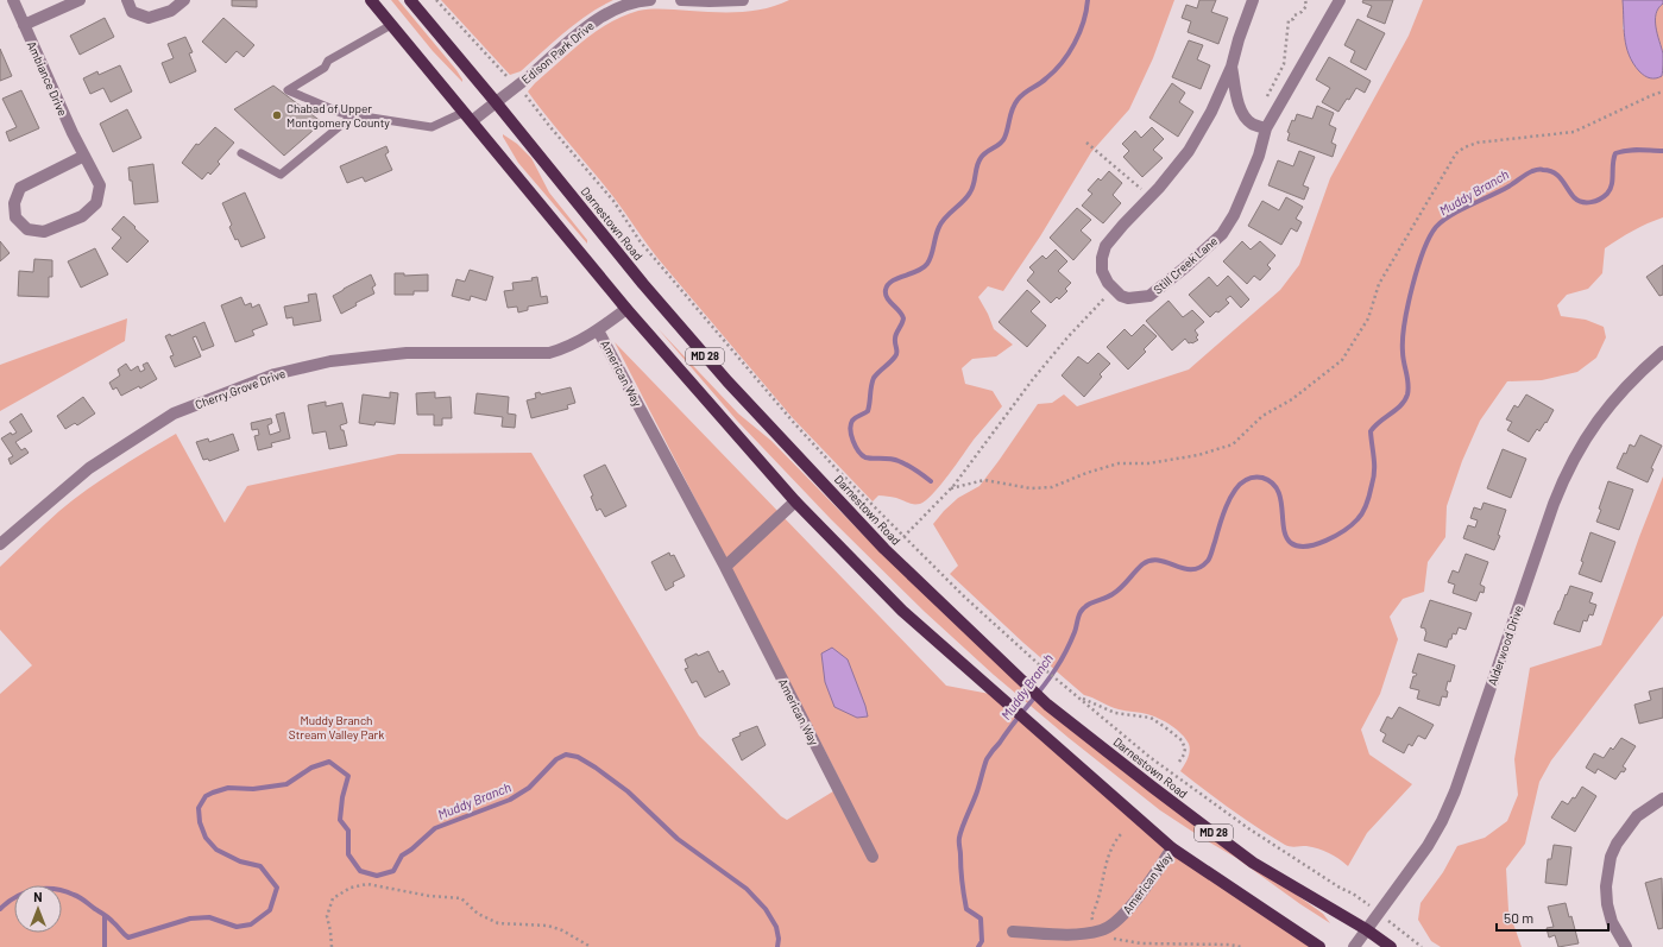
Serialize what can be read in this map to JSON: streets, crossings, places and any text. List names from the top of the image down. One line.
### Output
{"streets":{"main road":["Darnestown Road","MD 28"],"street":["Edison Park Drive","Ambiance Drive","Still Creek Lane","American Way","Cherry Grove Drive","Alderwood Drive"]},"crossings":[["Edison Park Drive","Darnestown Road"],["Edison Park Drive","MD 28"],["Darnestown Road","Alderwood Drive"],["MD 28","American Way"],["MD 28","Cherry Grove Drive"],["American Way","Cherry Grove Drive"]],"water":["Muddy Branch"],"parks":["Muddy Branch Stream Valley Park"],"places":["Chabad of Upper Montgomery County"],"scale_bar":"50 m","north":"top"}
